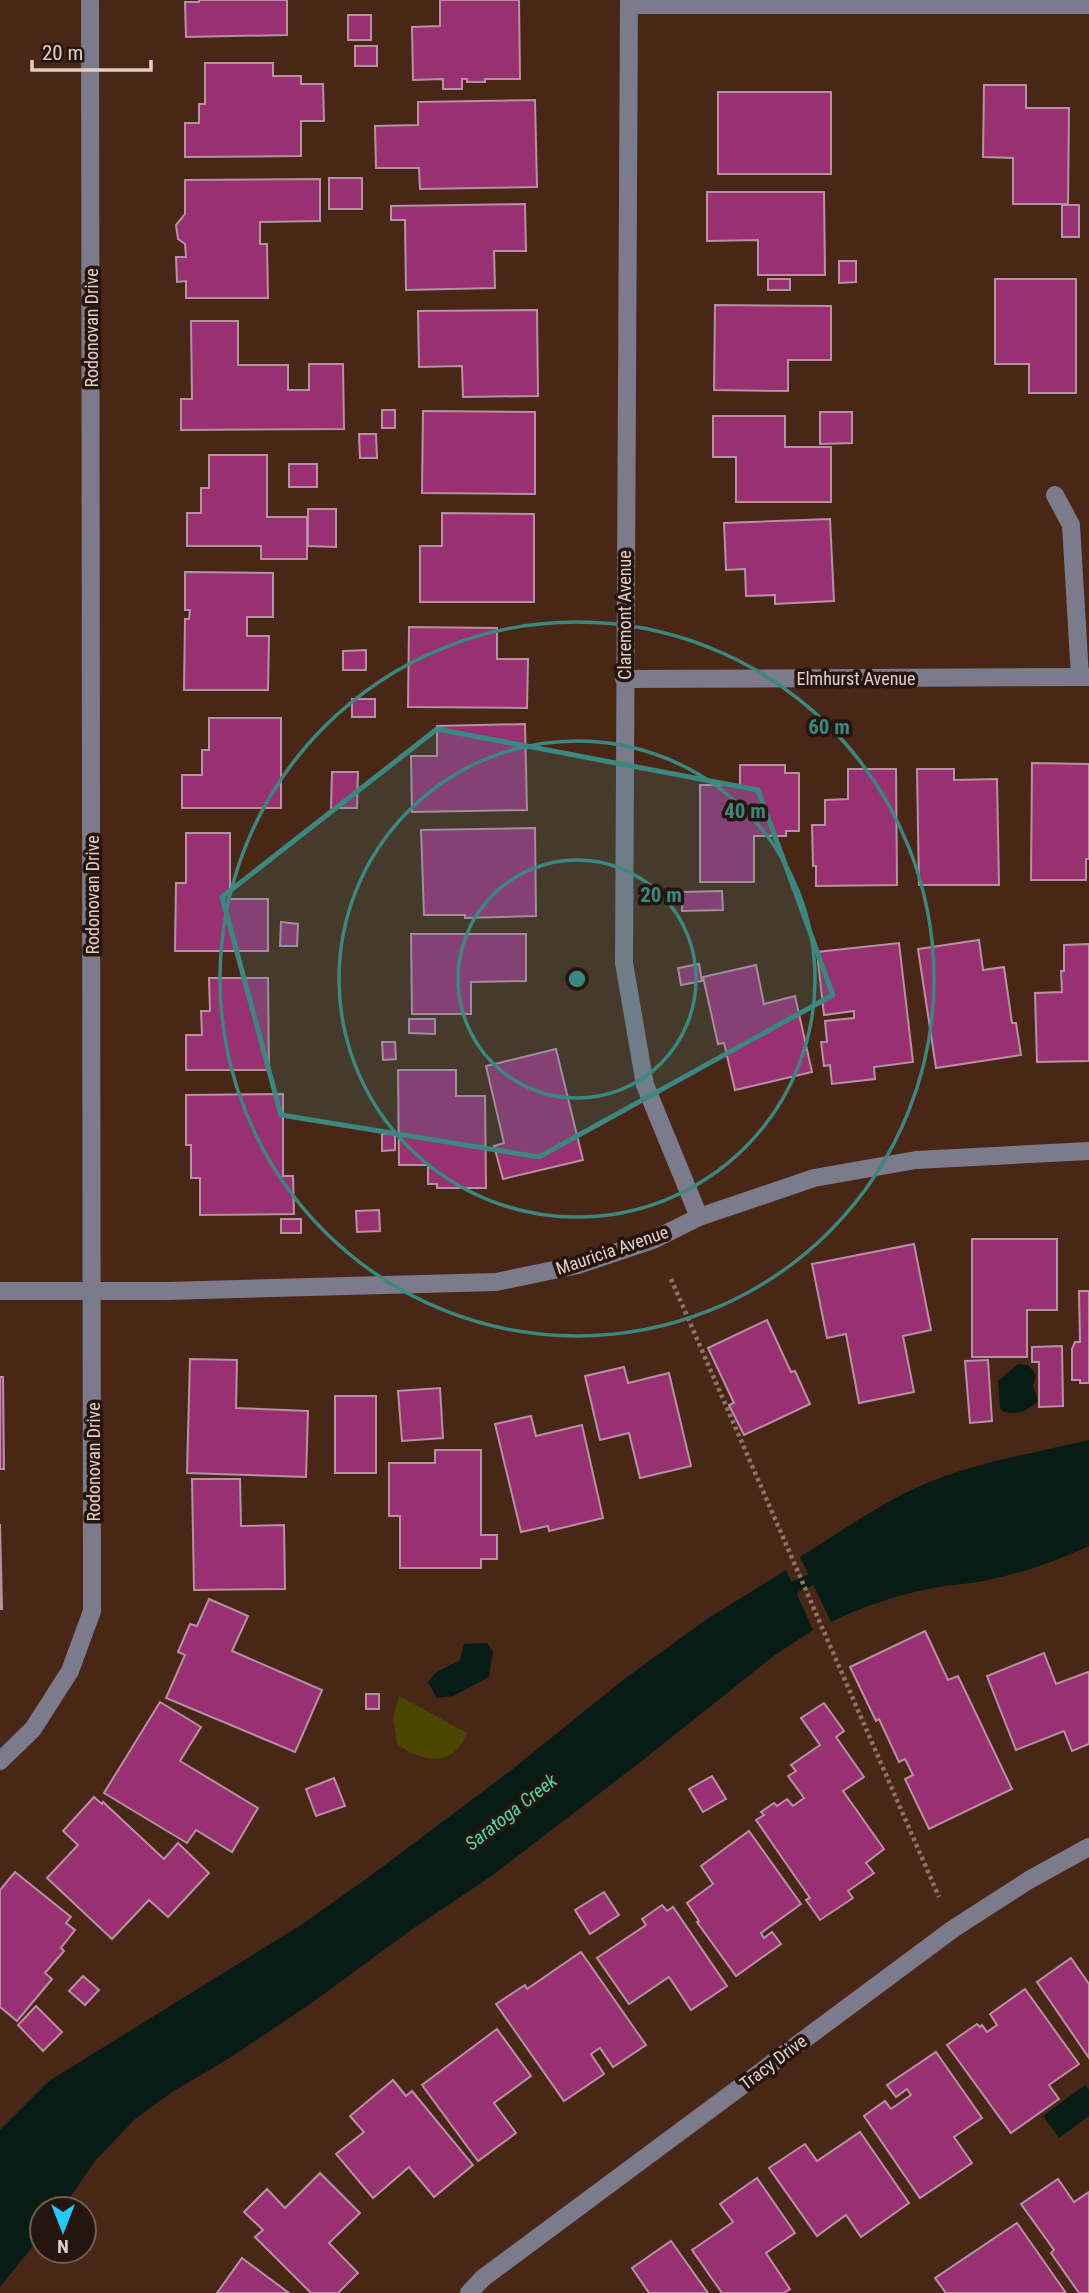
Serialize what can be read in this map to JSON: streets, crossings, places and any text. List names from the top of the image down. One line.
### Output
{"streets":{"street":["Rodonovan Drive","Claremont Avenue","Elmhurst Avenue","Mauricia Avenue","Tracy Drive"]},"crossings":[["Rodonovan Drive","Mauricia Avenue"],["Claremont Avenue","Elmhurst Avenue"],["Claremont Avenue","Mauricia Avenue"]],"water":["Saratoga Creek"],"scale_bar":"20 m","north":"bottom","rings":["60 m","40 m","20 m"]}
